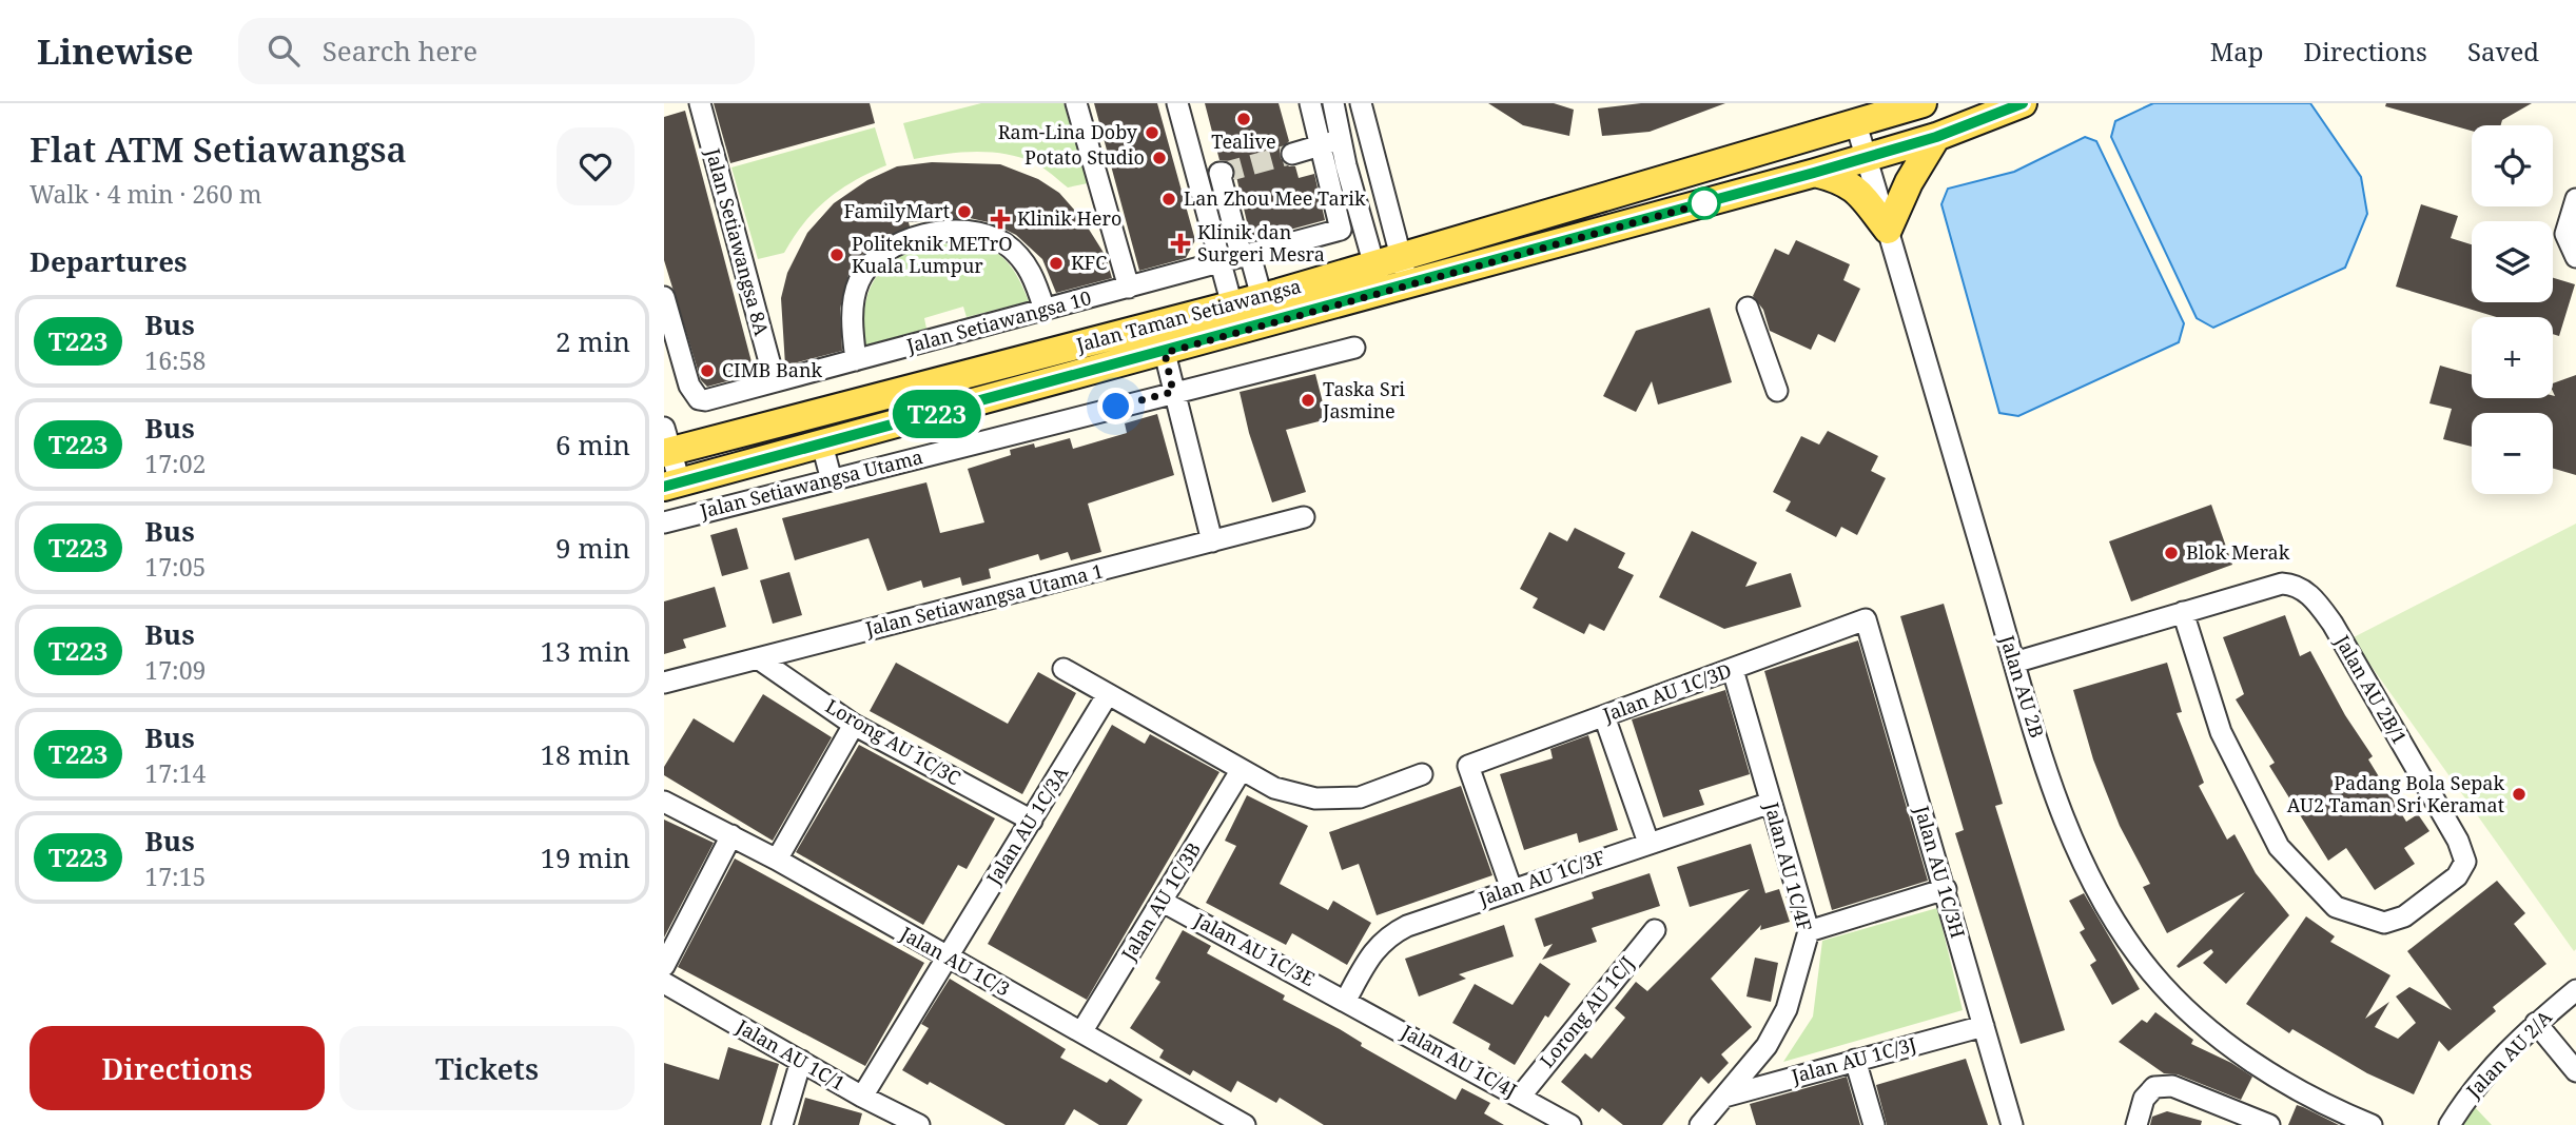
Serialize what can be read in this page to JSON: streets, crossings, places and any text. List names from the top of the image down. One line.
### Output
{"streets":{"main road":["Jalan Taman Setiawangsa"],"street":["Jalan Setiawangsa 8A","Jalan Setiawangsa 10","Jalan Setiawangsa Utama","Jalan Setiawangsa Utama 1","Jalan AU 2B","Jalan AU 2B/1","Jalan AU 1C/3D","Lorong AU 1C/3C","Jalan AU 1C/3A","Jalan AU 1C/4F","Jalan AU 1C/3H","Jalan AU 1C/3F","Jalan AU 1C/3B","Jalan AU 1C/3E","Jalan AU 1C/3","Lorong AU 1C/J","Jalan AU 2/A","Jalan AU 1C/1","Jalan AU 1C/3J","Jalan AU 1C/4J"]},"crossings":[["Jalan Setiawangsa 8A","Jalan Setiawangsa 10"],["Jalan Taman Setiawangsa","Jalan AU 2B"],["Jalan Setiawangsa Utama 1","Lorong AU 1C/3C"],["Jalan AU 2B","Jalan AU 2B/1"],["Jalan AU 1C/3D","Jalan AU 1C/4F"],["Jalan AU 1C/3D","Jalan AU 1C/3H"],["Jalan AU 1C/3D","Jalan AU 1C/3F"],["Lorong AU 1C/3C","Jalan AU 1C/3A"],["Jalan AU 1C/3A","Jalan AU 1C/3"],["Jalan AU 1C/3A","Jalan AU 1C/1"],["Jalan AU 1C/4F","Jalan AU 1C/3F"],["Jalan AU 1C/4F","Jalan AU 1C/3J"],["Jalan AU 1C/3H","Jalan AU 1C/3J"],["Jalan AU 1C/3F","Jalan AU 1C/3E"],["Jalan AU 1C/3F","Jalan AU 1C/4J"],["Jalan AU 1C/3B","Jalan AU 1C/3E"],["Jalan AU 1C/3B","Jalan AU 1C/3"],["Jalan AU 1C/3E","Jalan AU 1C/4J"],["Lorong AU 1C/J","Jalan AU 1C/4J"]],"places":{"other":["Tealive","Ram-Lina Doby","Potato Studio","Lan Zhou Mee Tarik","FamilyMart","Politeknik METrO Kuala Lumpur","KFC","CIMB Bank","Taska Sri Jasmine","Blok Merak","Padang Bola Sepak AU2 Taman Sri Keramat"],"health":["Klinik Hero","Klinik dan Surgeri Mesra"]},"lines":["bus line T223"],"page":{"header":"Linewise","search":"Search here","nav":["Map","Directions","Saved"],"heading":[["Flat ATM Setiawangsa","Walk · 4 min · 260 m"],"Departures"],"on_map":"T223","map_buttons":["+","−"],"list":[{"mark":"T223","name":"Bus","note":"16:58","value":"2 min"},{"mark":"T223","name":"Bus","note":"17:02","value":"6 min"},{"mark":"T223","name":"Bus","note":"17:05","value":"9 min"},{"mark":"T223","name":"Bus","note":"17:09","value":"13 min"},{"mark":"T223","name":"Bus","note":"17:14","value":"18 min"},{"mark":"T223","name":"Bus","note":"17:15","value":"19 min"}],"buttons":["Directions","Tickets"]}}
